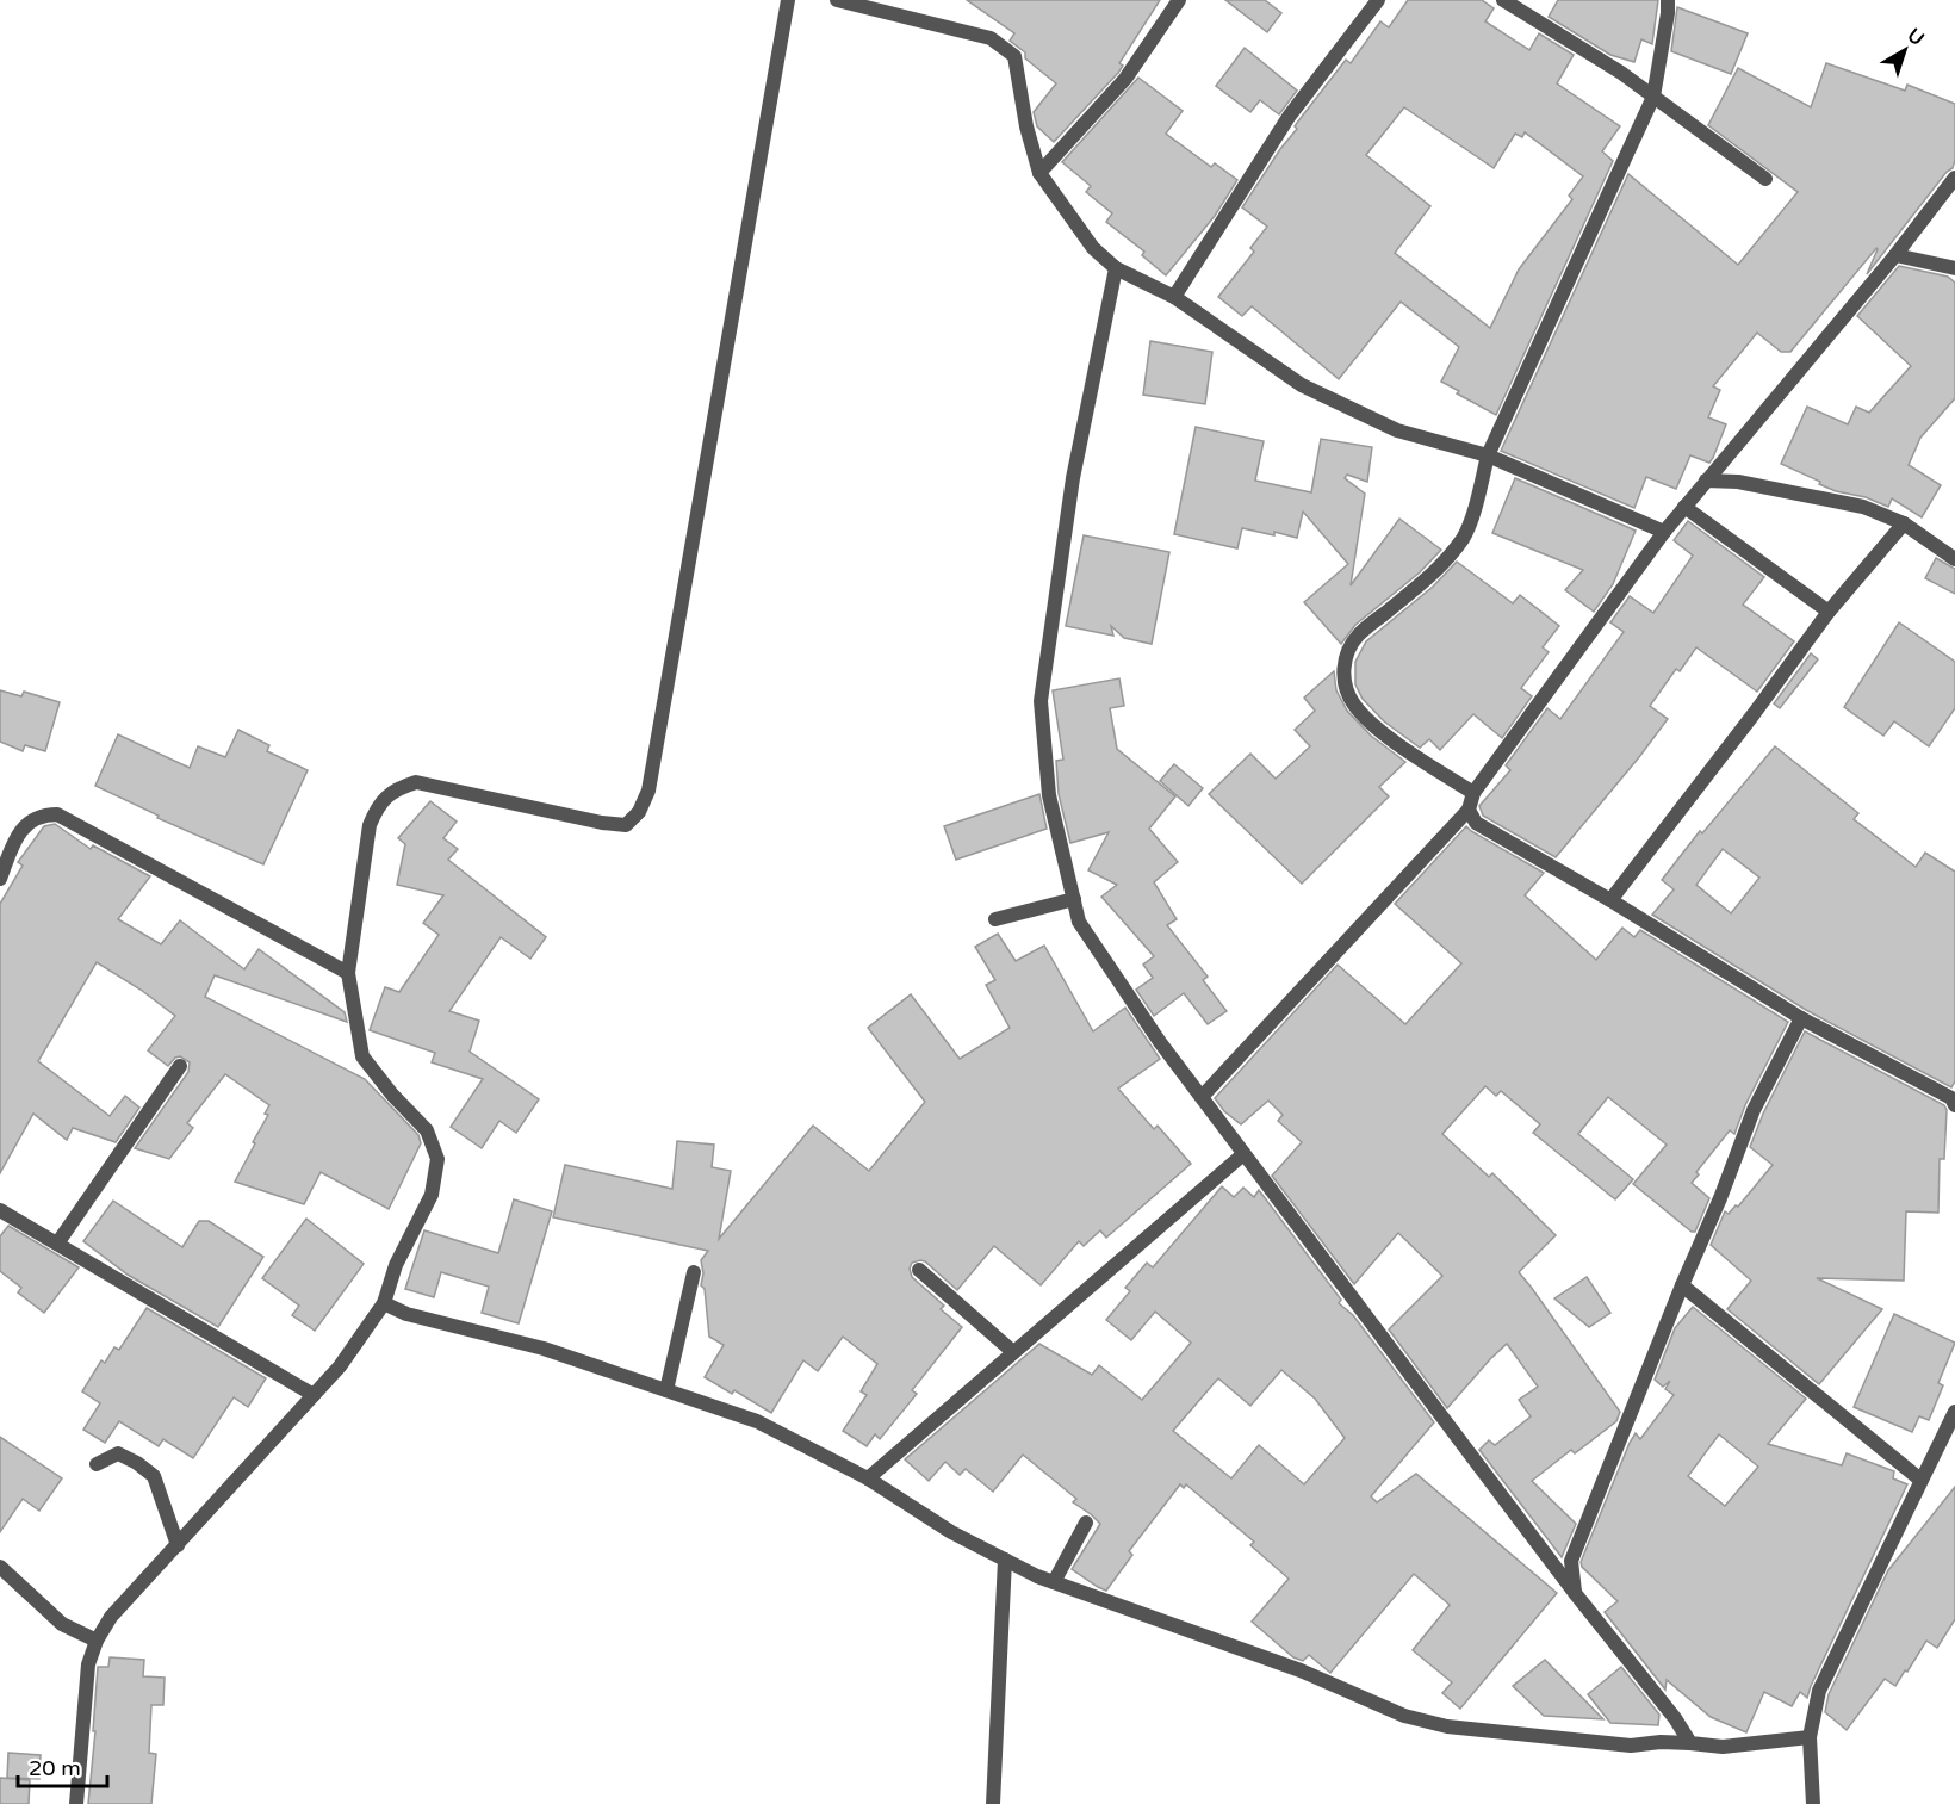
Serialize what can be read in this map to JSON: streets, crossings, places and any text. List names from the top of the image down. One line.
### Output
{"scale_bar":"20 m","north":"top right"}
